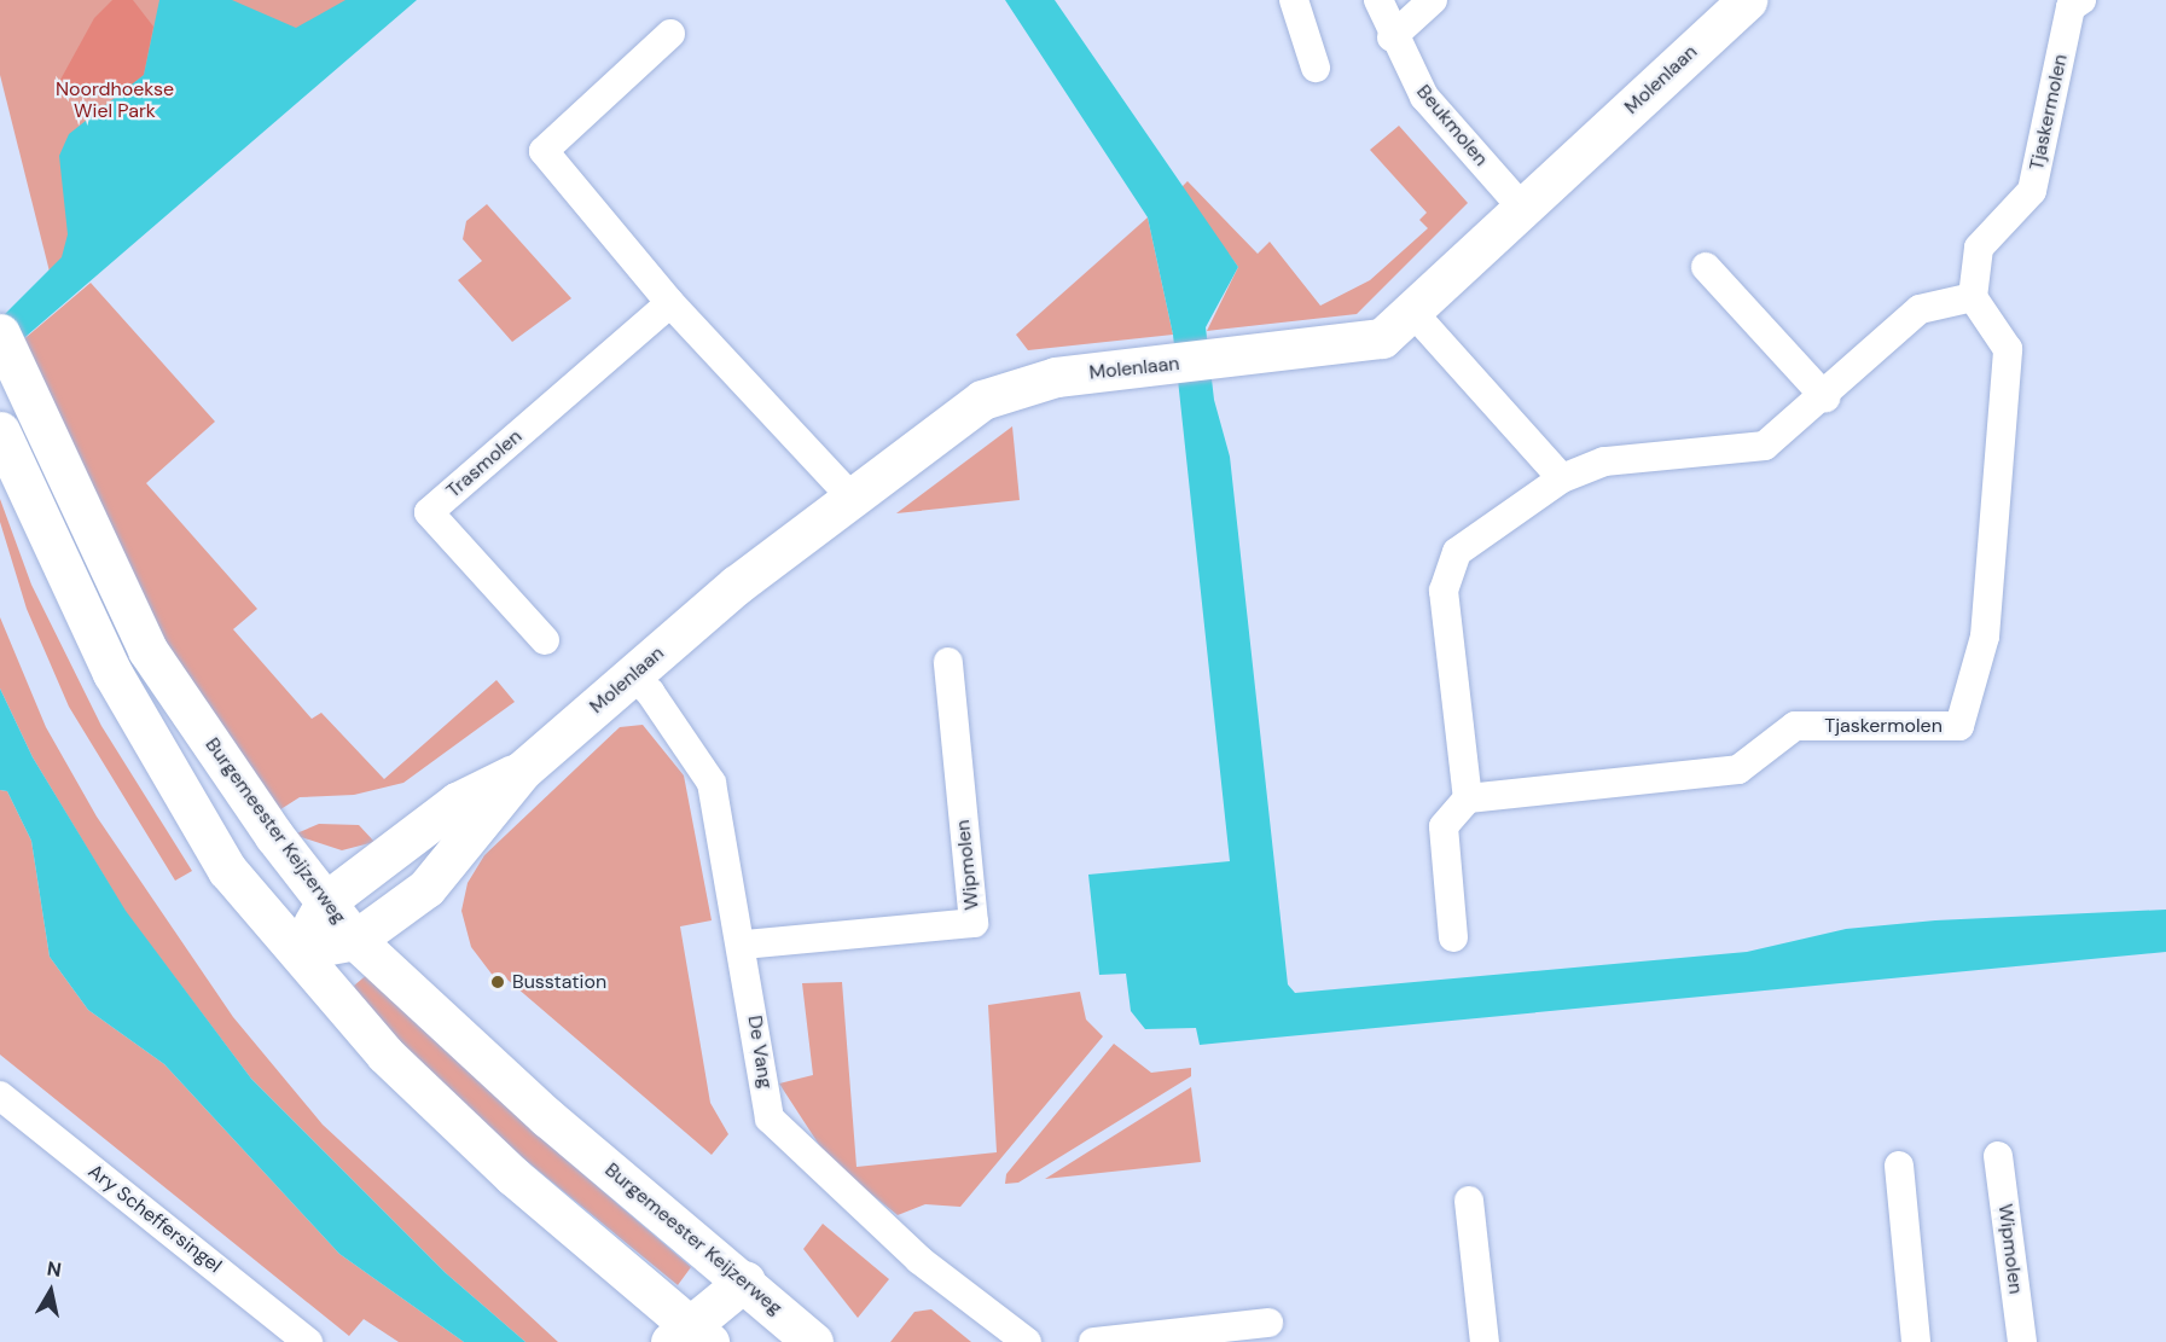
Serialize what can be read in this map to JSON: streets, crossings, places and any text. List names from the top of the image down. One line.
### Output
{"streets":{"main road":["Molenlaan","Burgemeester Keijzerweg"],"street":["Tjaskermolen","Beukmolen","Trasmolen","Wipmolen","De Vang","Ary Scheffersingel"]},"crossings":[["Molenlaan","Beukmolen"],["Molenlaan","Burgemeester Keijzerweg"],["Molenlaan","De Vang"],["Wipmolen","De Vang"]],"parks":["Noordhoekse Wiel Park"],"places":["Busstation"],"north":"top"}
